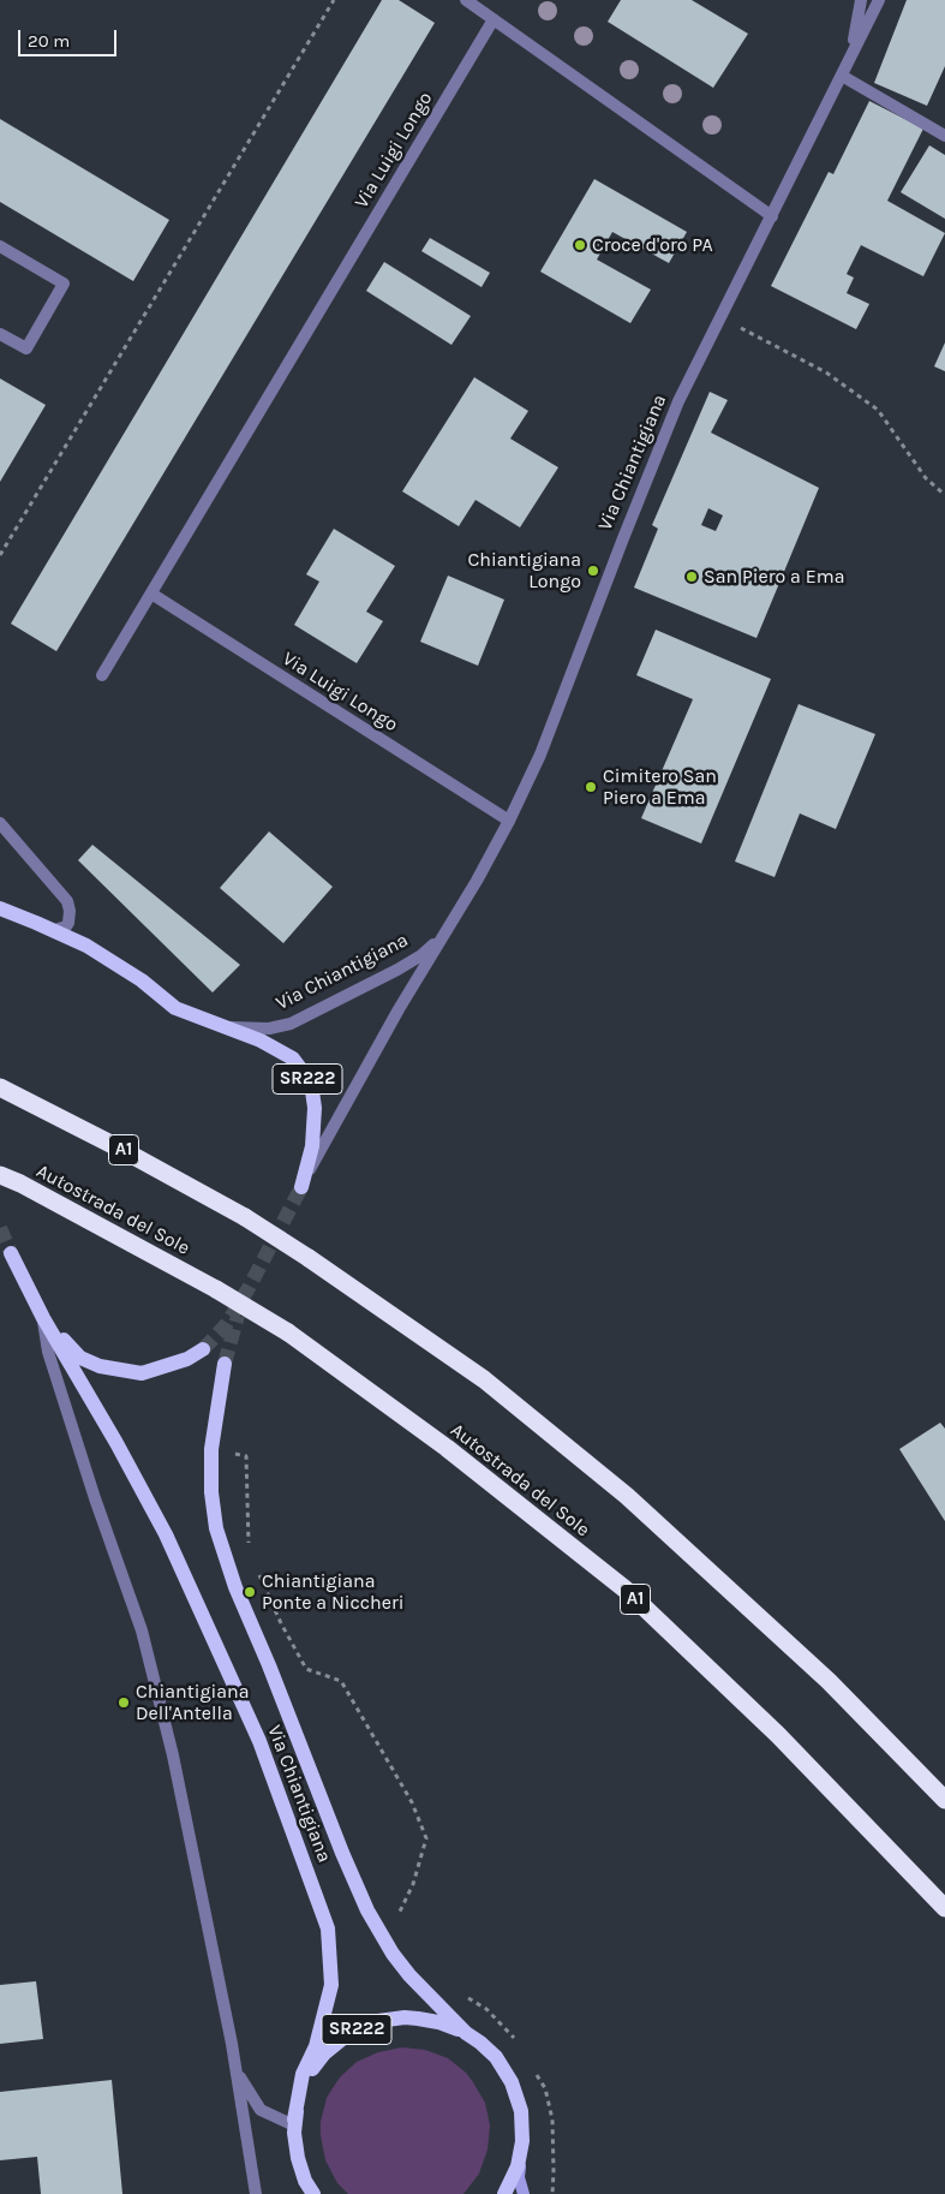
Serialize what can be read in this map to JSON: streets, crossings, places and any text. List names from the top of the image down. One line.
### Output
{"streets":{"highway":["A1","Autostrada del Sole"],"main road":["Via Chiantigiana","SR222"],"street":["Via Luigi Longo"]},"crossings":[["Via Luigi Longo","Via Chiantigiana"]],"places":["Croce d'oro PA","Chiantigiana Longo","San Piero a Ema","Cimitero San Piero a Ema","Chiantigiana Ponte a Niccheri","Chiantigiana Dell'Antella"],"scale_bar":"20 m"}
